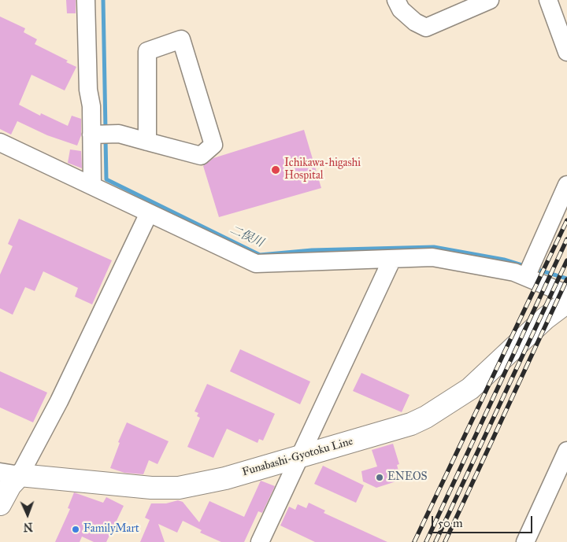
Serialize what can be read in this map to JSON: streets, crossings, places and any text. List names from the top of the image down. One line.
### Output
{"streets":{"main road":["Funabashi-Gyotoku Line"]},"water":["二俣川"],"places":["Ichikawa-higashi Hospital","ENEOS","FamilyMart"],"scale_bar":"50 m","north":"bottom"}
